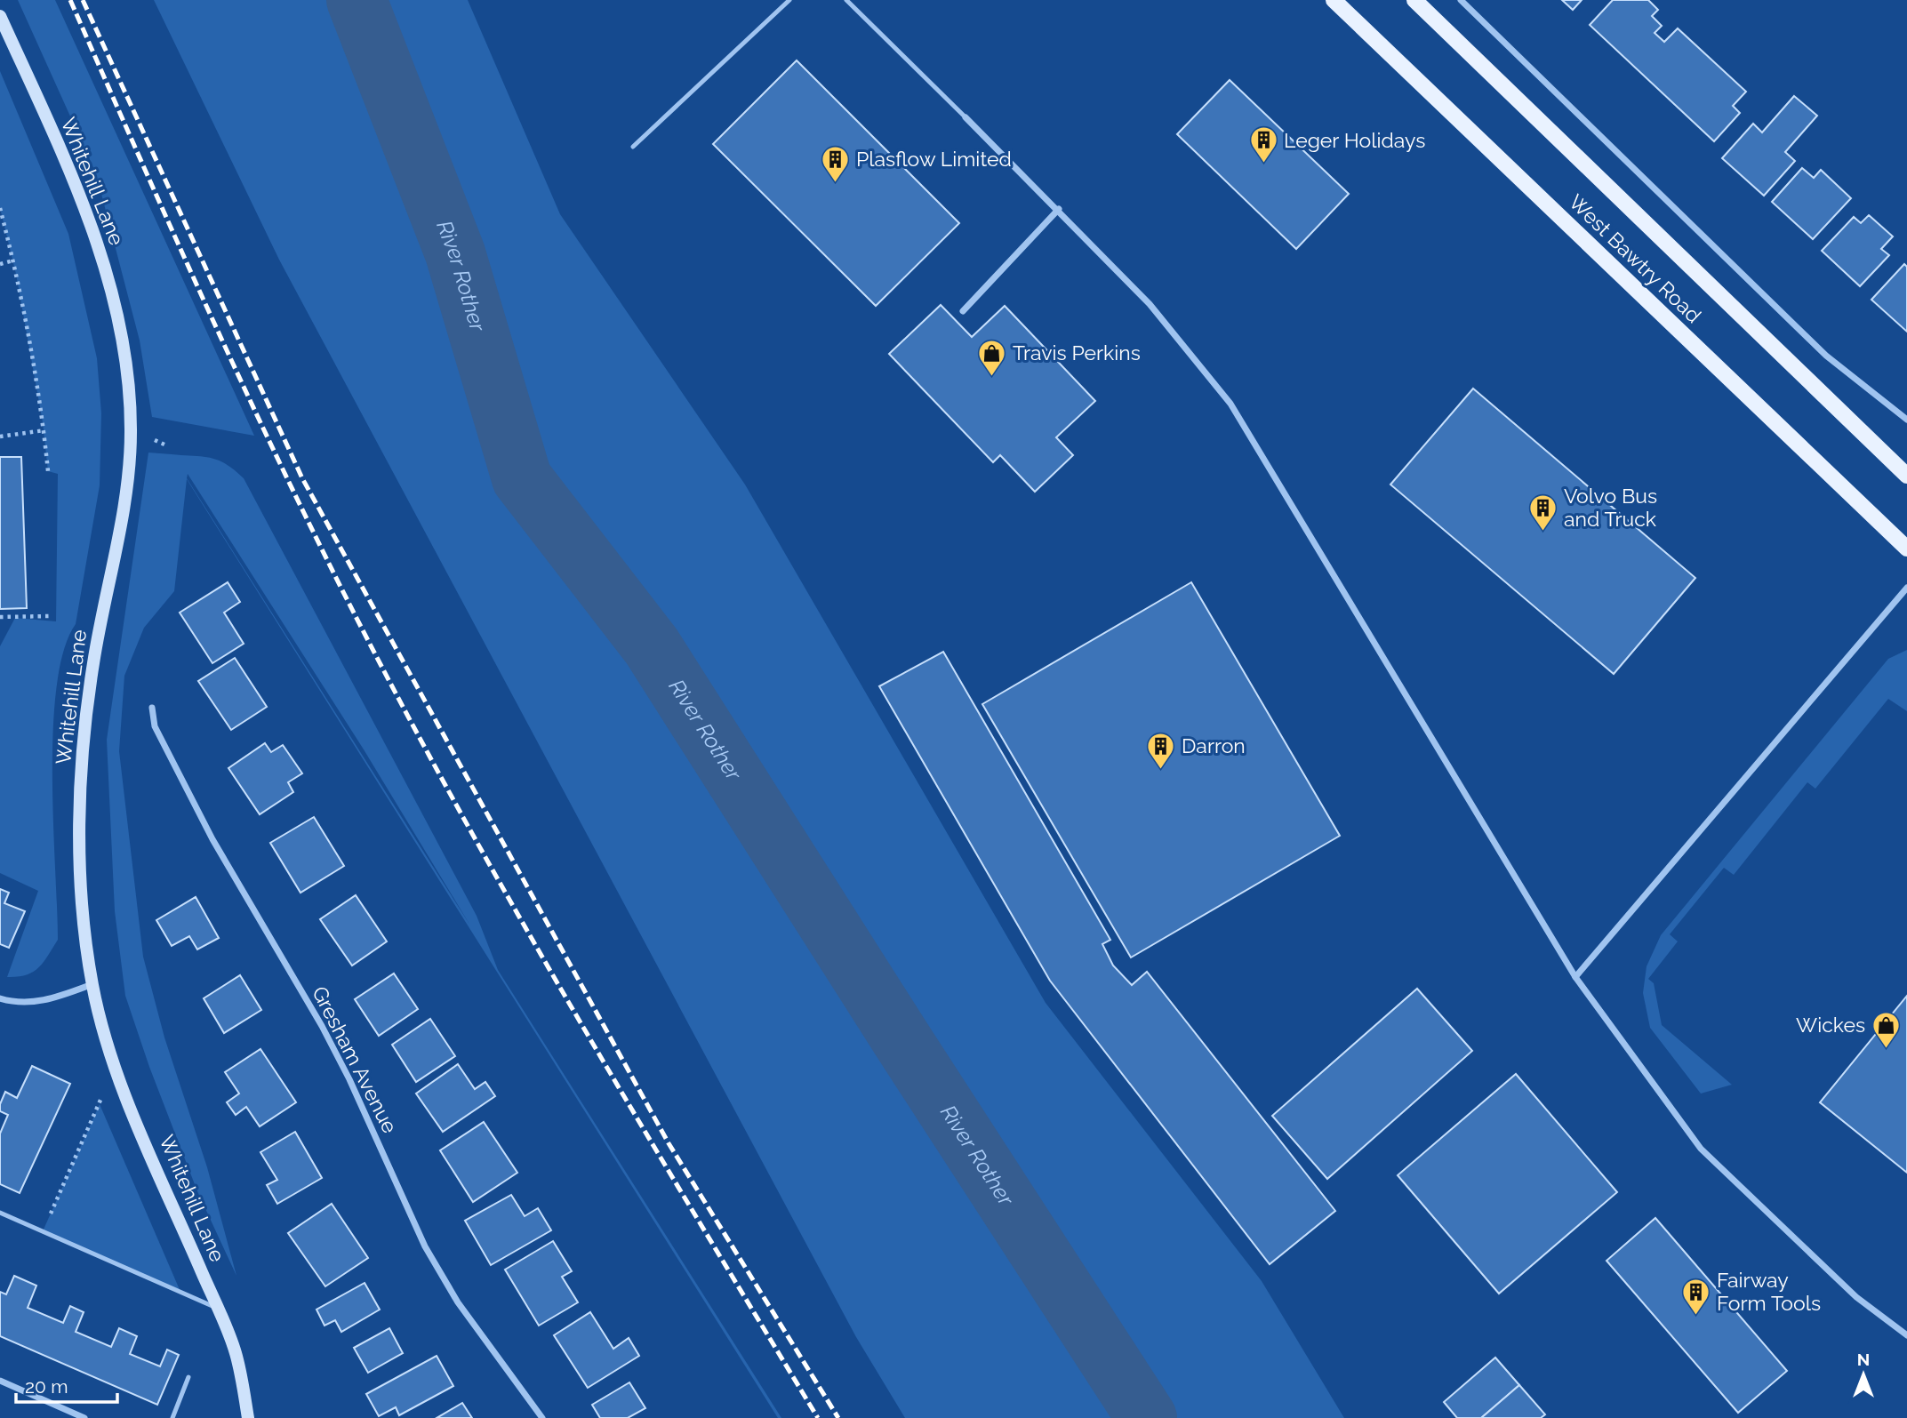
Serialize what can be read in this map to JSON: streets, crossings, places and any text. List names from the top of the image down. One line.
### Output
{"streets":{"main road":["Whitehill Lane","West Bawtry Road"],"street":["Gresham Avenue"]},"water":["River Rother"],"places":{"building":["Leger Holidays","Plasflow Limited","Volvo Bus and Truck","Darron","Fairway Form Tools"],"shop":["Travis Perkins","Wickes"]},"scale_bar":"20 m","north":"top"}
